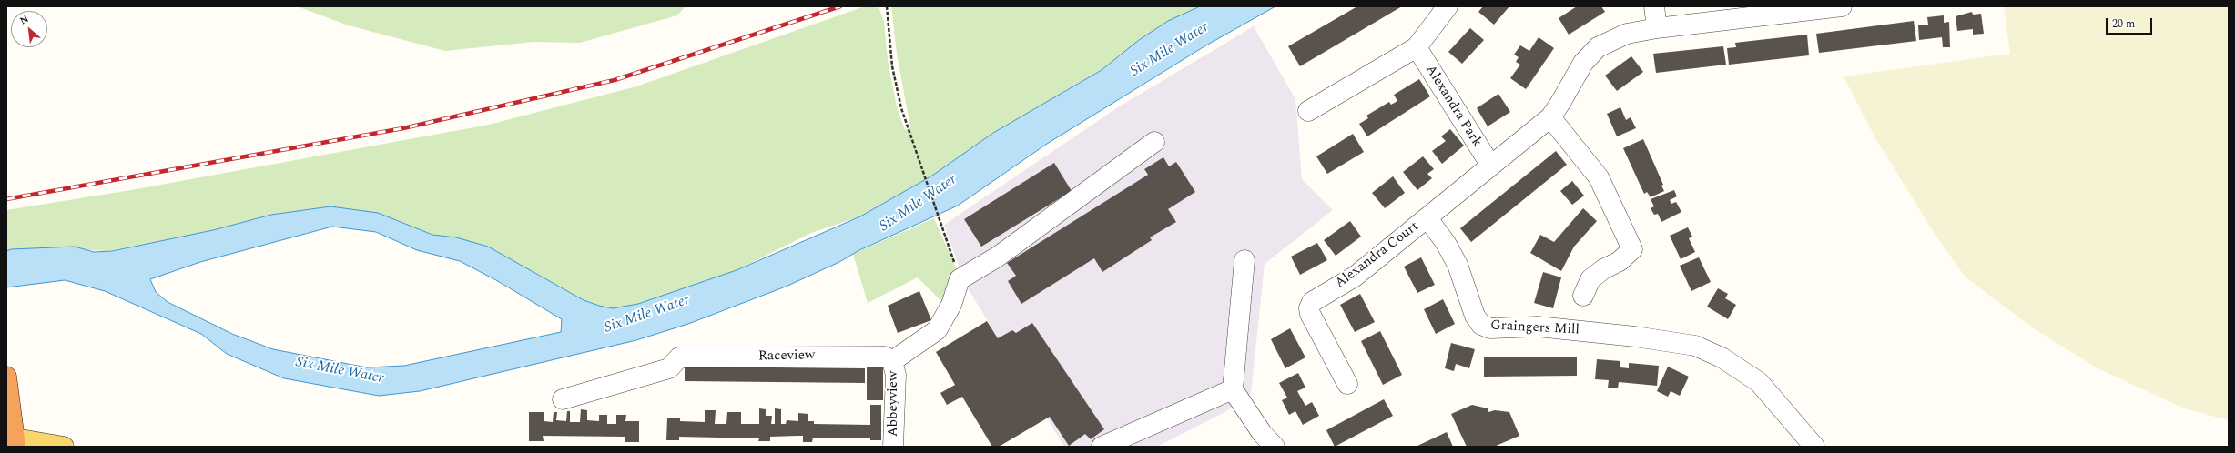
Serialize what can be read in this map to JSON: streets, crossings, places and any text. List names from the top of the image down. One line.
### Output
{"streets":{"street":["Alexandra Park","Alexandra Court","Graingers Mill","Raceview","Abbeyview"]},"crossings":[["Alexandra Court","Graingers Mill"],["Raceview","Abbeyview"]],"water":["Six Mile Water"],"scale_bar":"20 m","north":"top left"}
